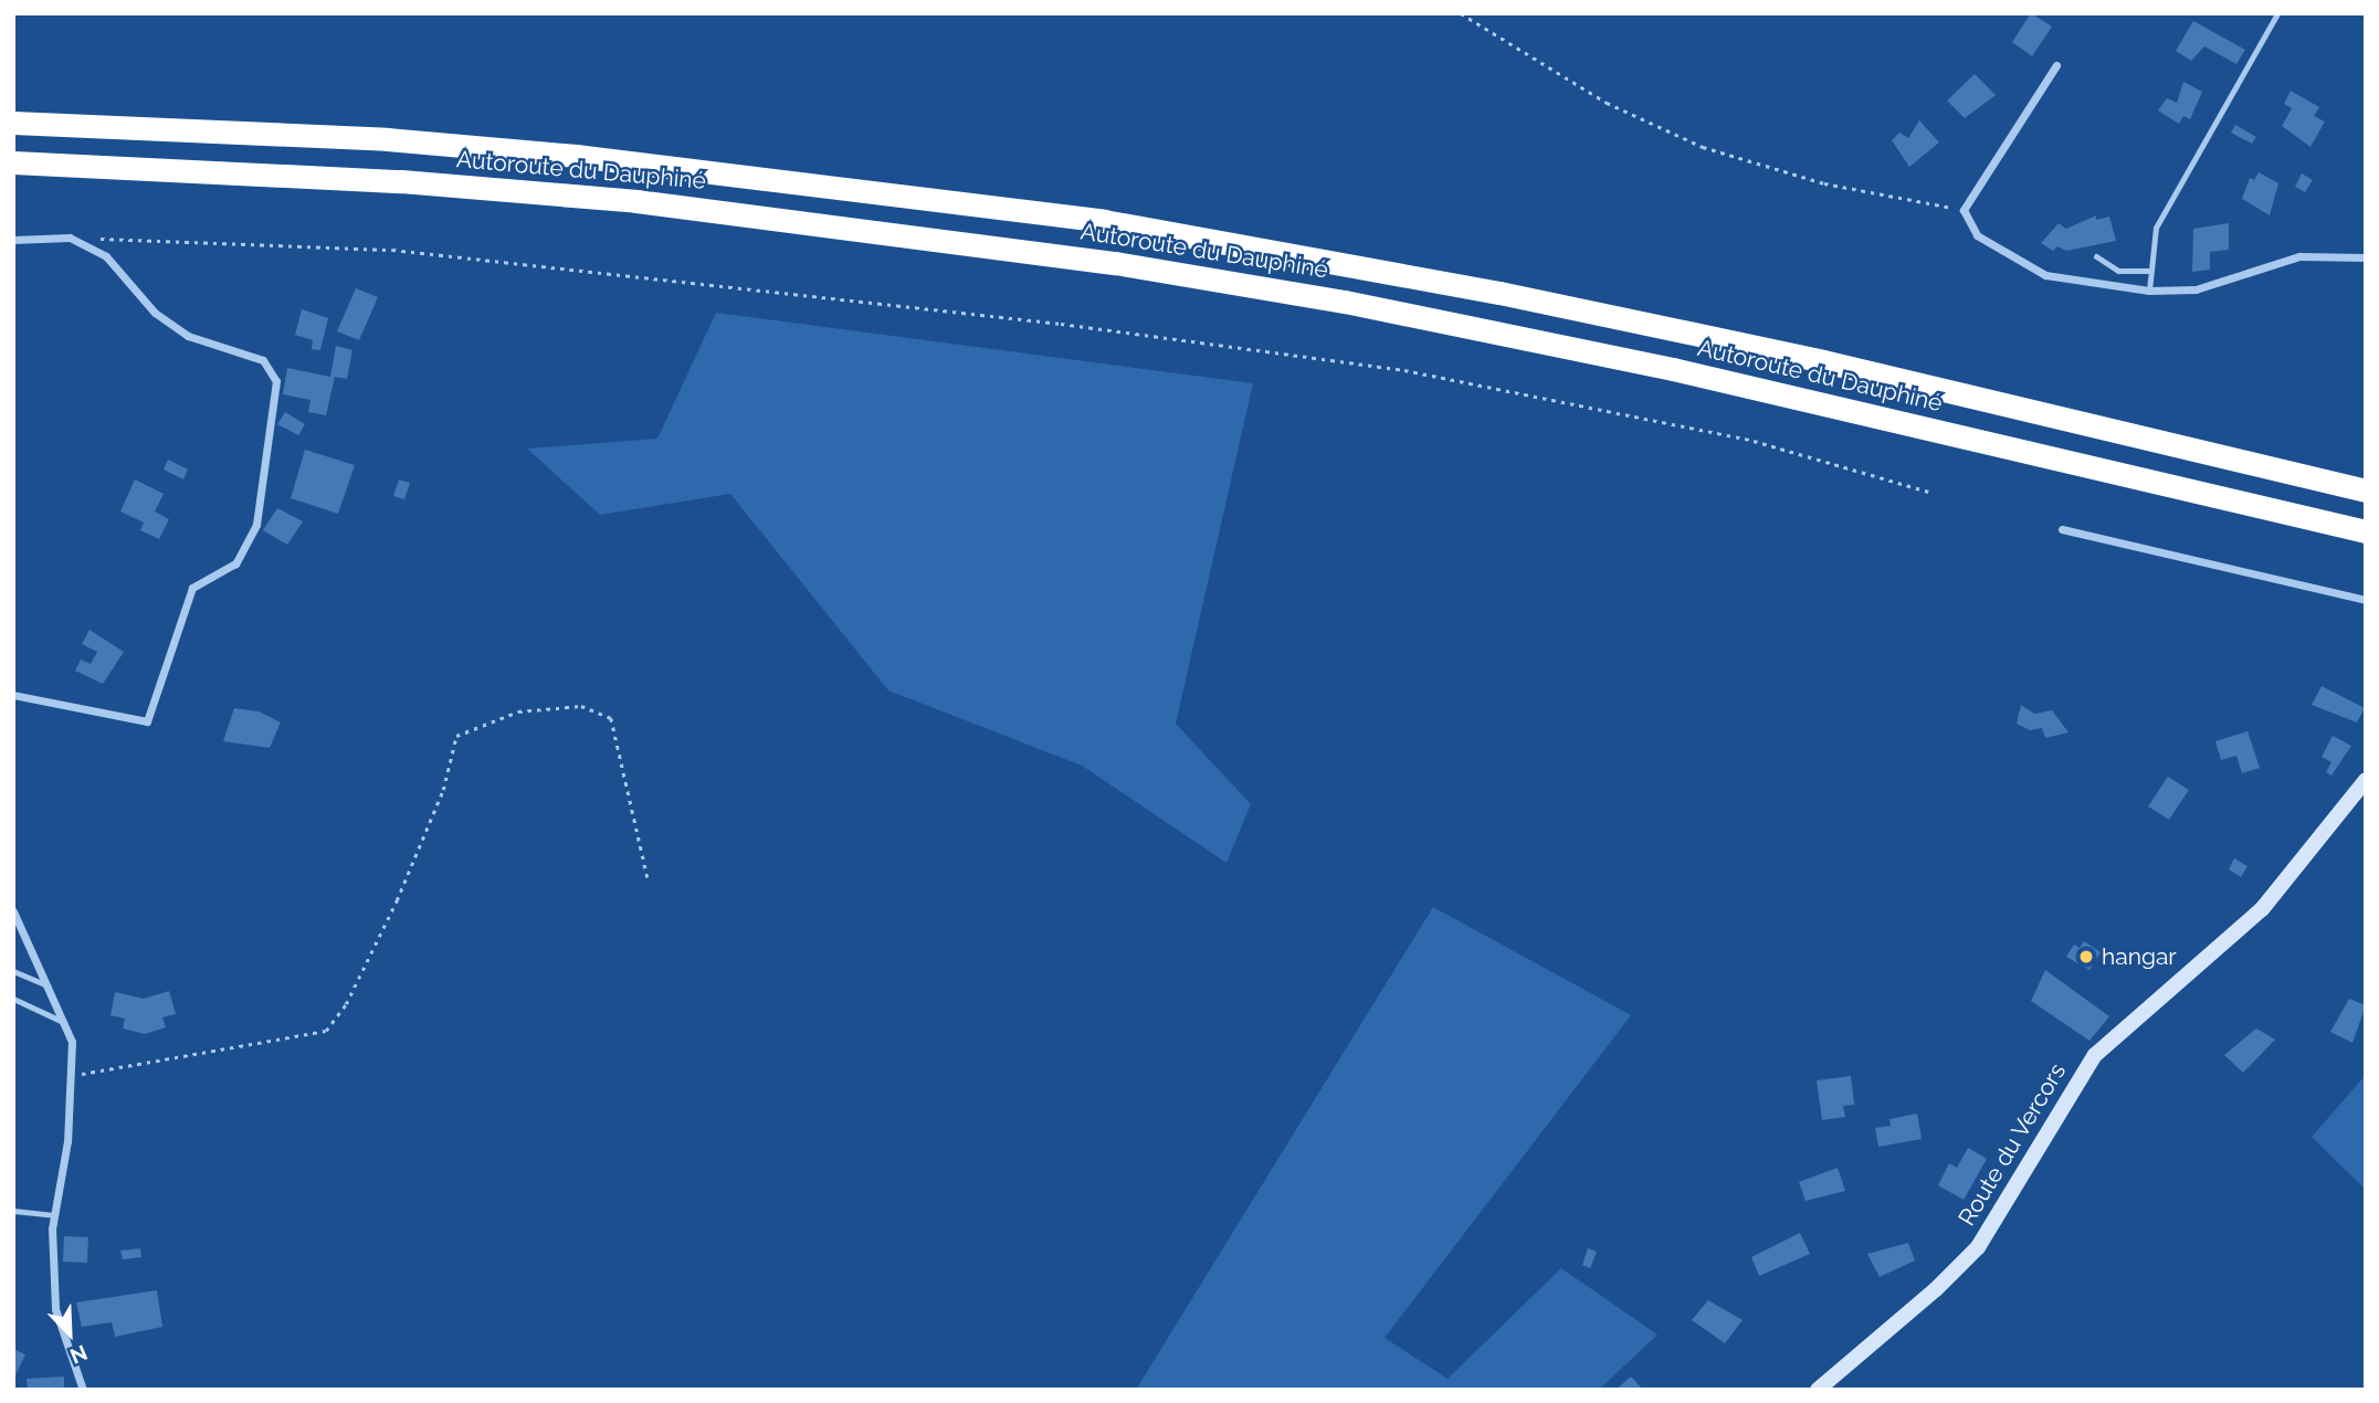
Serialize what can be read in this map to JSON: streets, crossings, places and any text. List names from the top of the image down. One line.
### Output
{"streets":{"highway":["Autoroute du Dauphiné"],"main road":["Route du Vercors"]},"places":["hangar"],"north":"bottom right"}
